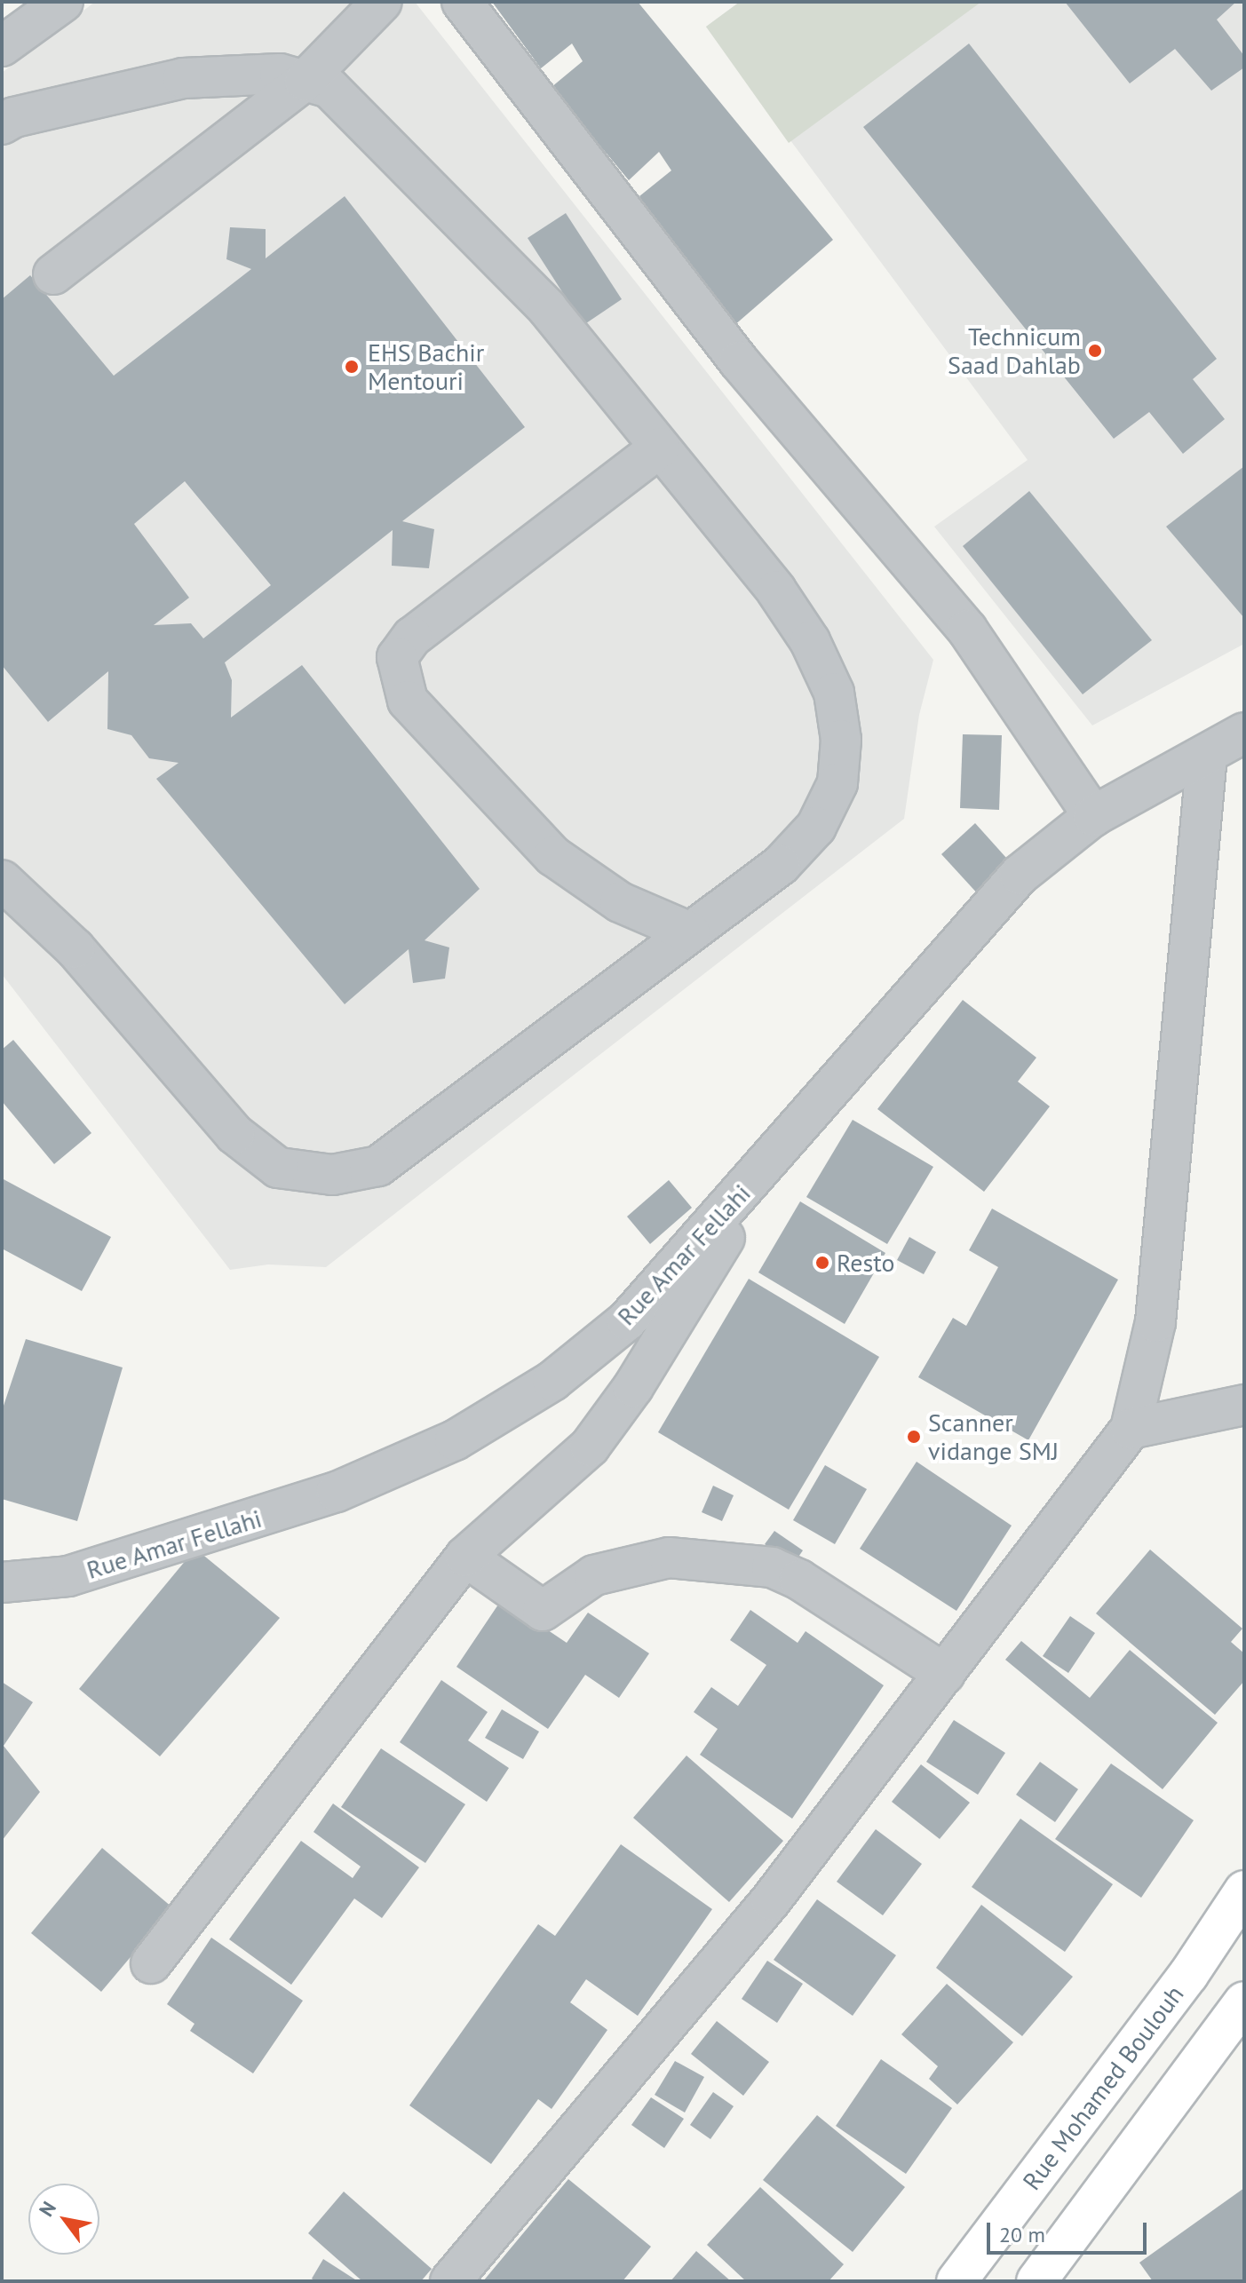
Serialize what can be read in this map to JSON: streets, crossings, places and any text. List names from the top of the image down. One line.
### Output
{"streets":{"main road":["Rue Mohamed Boulouh"],"street":["Rue Amar Fellahi"]},"places":["Technicum Saad Dahlab","EHS Bachir Mentouri","Resto","Scanner vidange SMJ"],"scale_bar":"20 m","north":"top left"}
